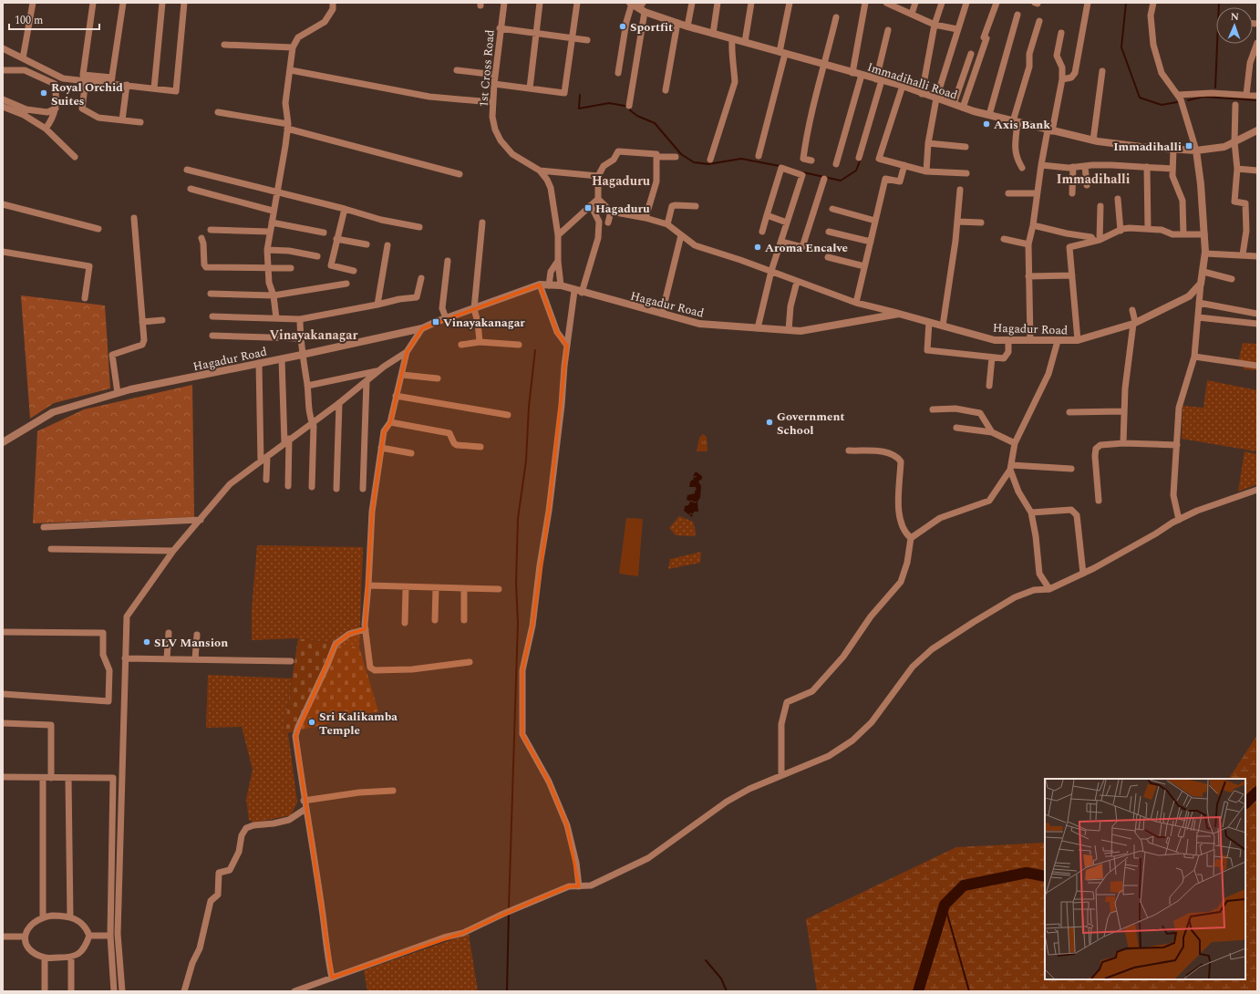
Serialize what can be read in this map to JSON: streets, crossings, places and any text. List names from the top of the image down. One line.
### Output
{"streets":{"street":["1st Cross Road","Immadihalli Road","Hagadur Road"]},"crossings":[["1st Cross Road","Hagadur Road"]],"districts":["Immadihalli","Hagaduru","Vinayakanagar"],"places":{"other":["Sportfit","Royal Orchid Suites","Axis Bank","Aroma Encalve","Government School","SLV Mansion","Sri Kalikamba Temple"],"transit":["Immadihalli","Hagaduru","Vinayakanagar"]},"scale_bar":"100 m","north":"top"}
